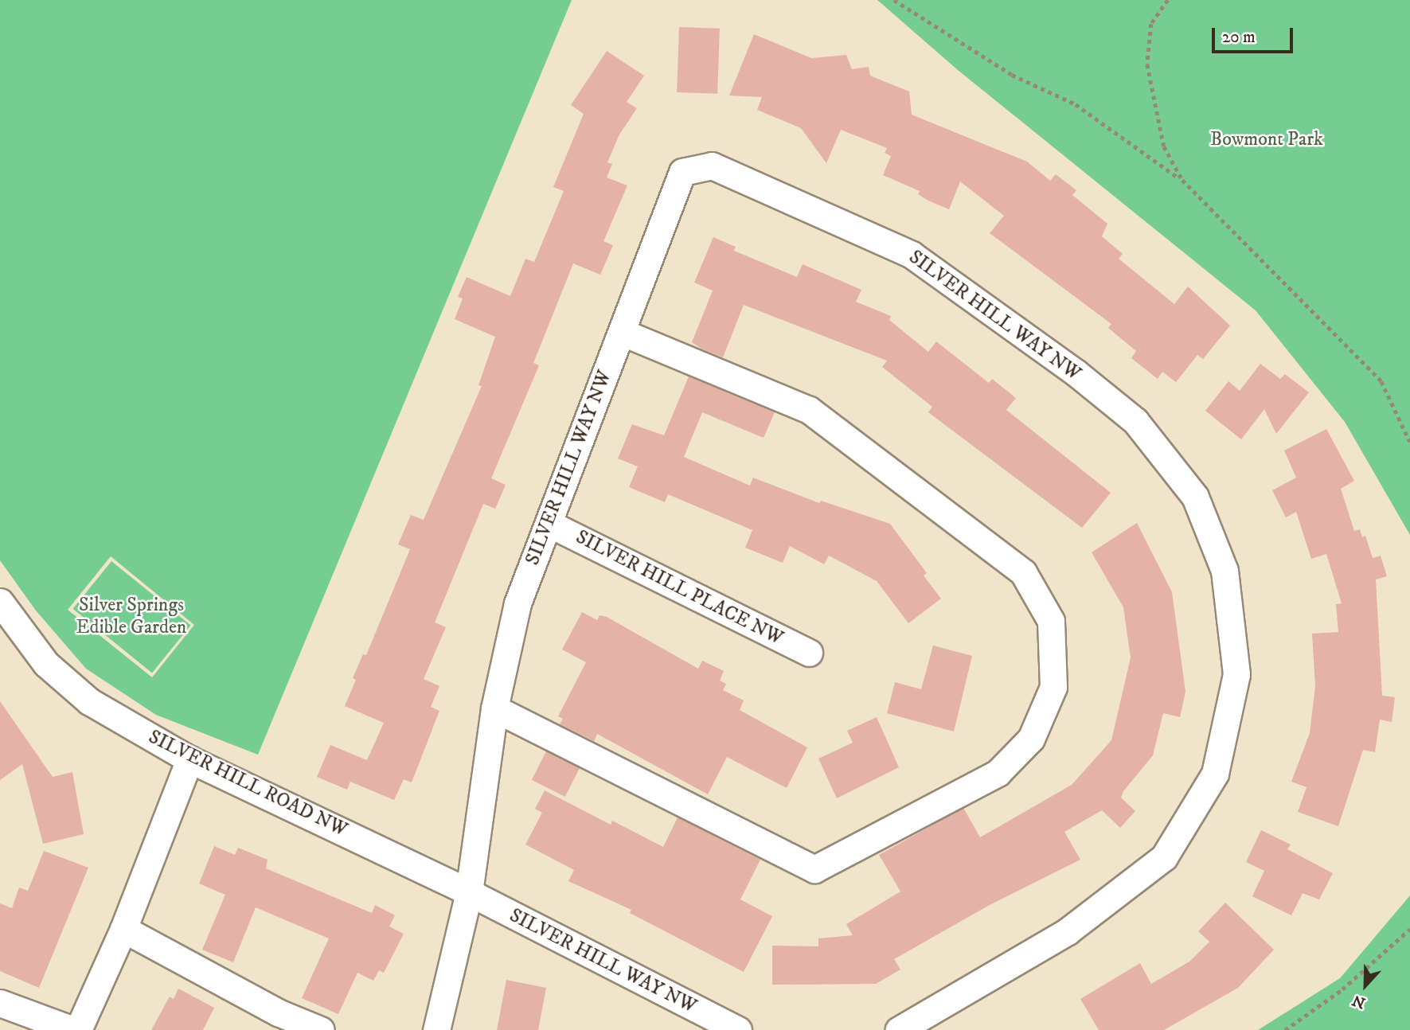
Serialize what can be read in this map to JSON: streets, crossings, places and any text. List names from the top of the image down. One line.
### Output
{"streets":{"street":["SILVER HILL WAY NW","SILVER HILL PLACE NW","SILVER HILL ROAD NW"]},"crossings":[["SILVER HILL WAY NW","SILVER HILL PLACE NW"],["SILVER HILL WAY NW","SILVER HILL ROAD NW"]],"parks":["Bowmont Park","Silver Springs Edible Garden"],"scale_bar":"20 m","north":"bottom"}
